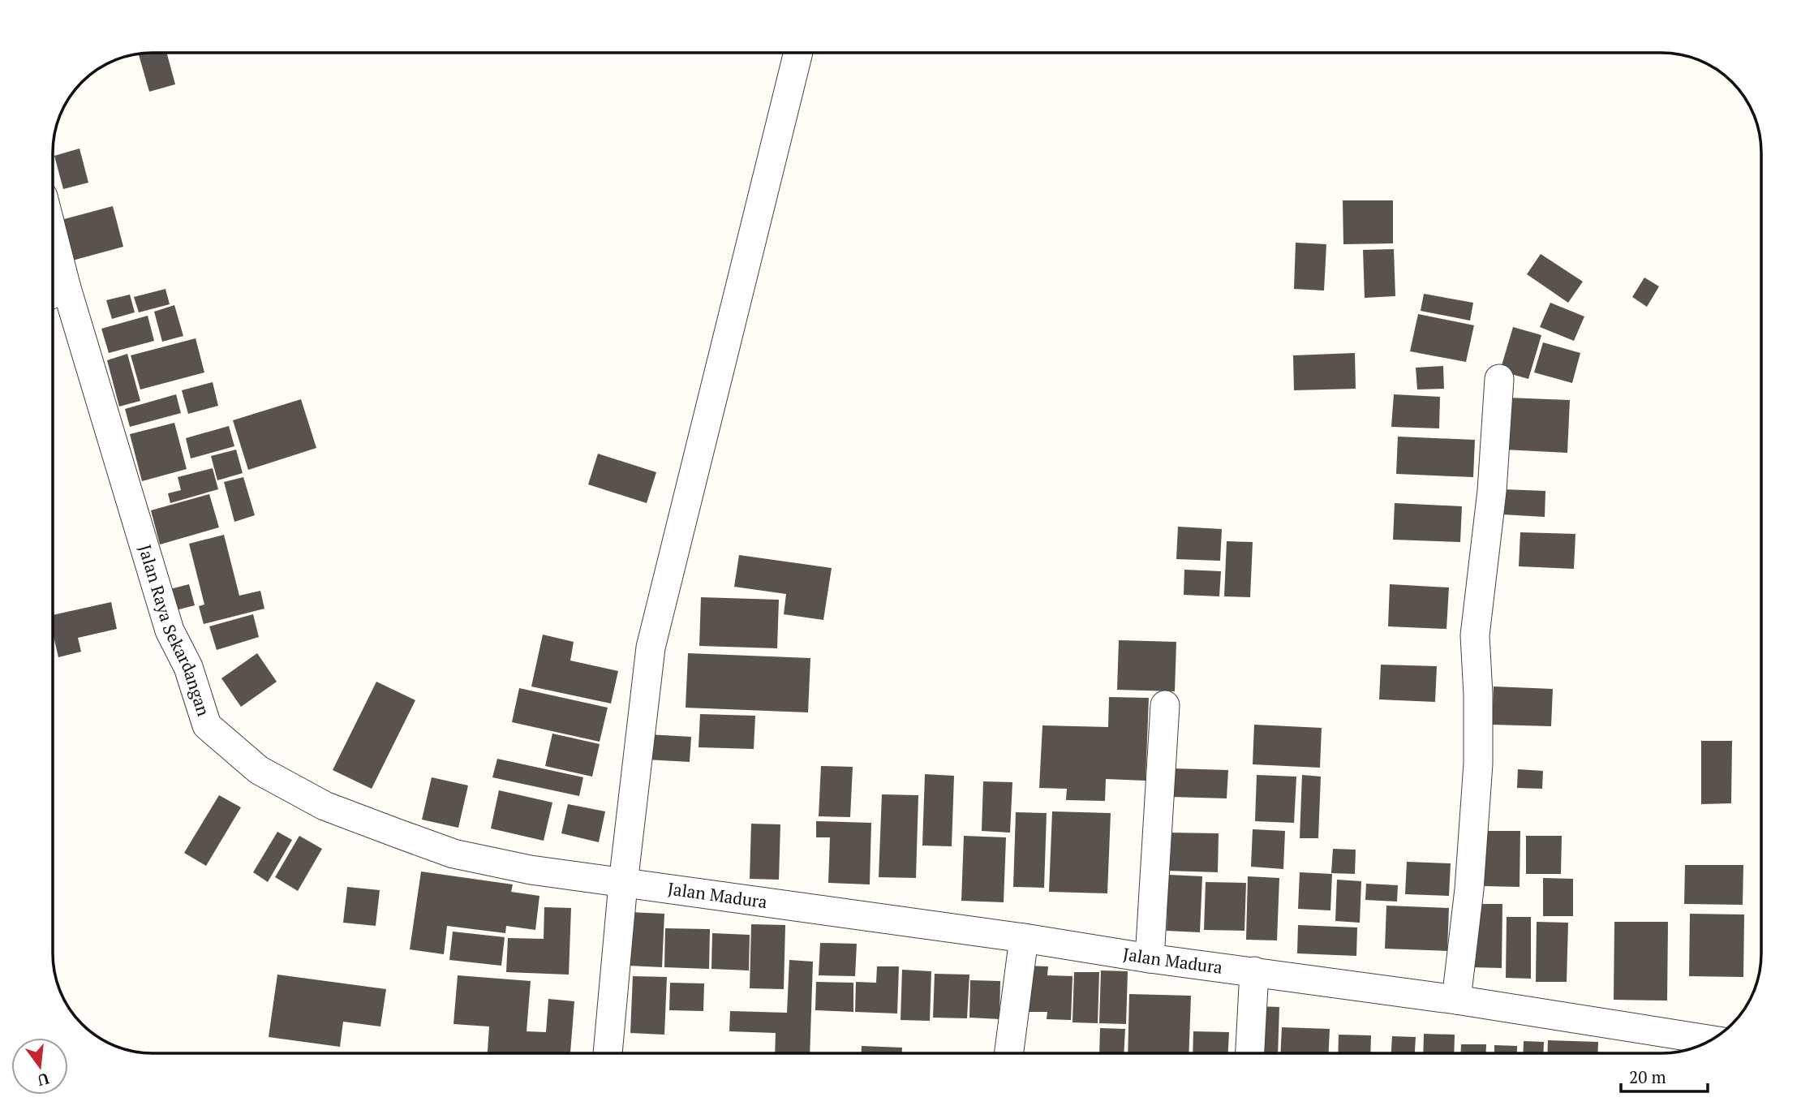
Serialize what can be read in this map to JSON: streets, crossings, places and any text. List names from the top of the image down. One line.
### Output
{"streets":{"street":["Jalan Raya Sekardangan","Jalan Madura"]},"crossings":[["Jalan Raya Sekardangan","Jalan Madura"]],"scale_bar":"20 m","north":"bottom"}
